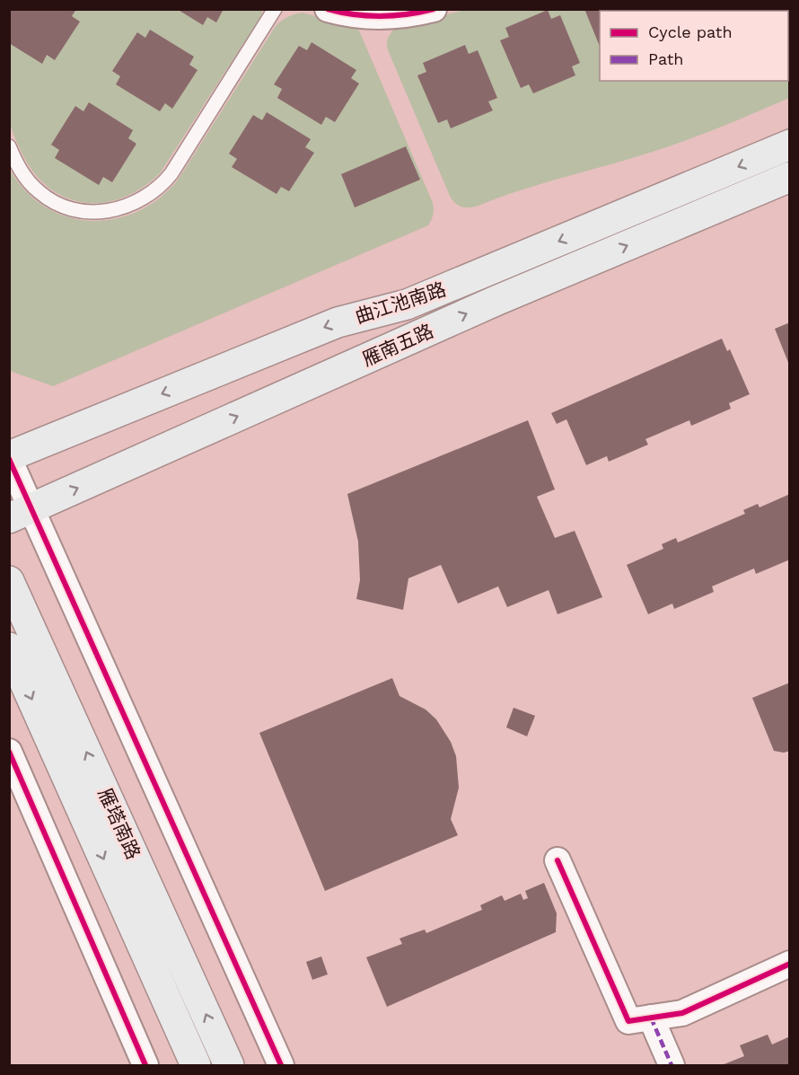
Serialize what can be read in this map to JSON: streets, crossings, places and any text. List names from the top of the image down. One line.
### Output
{"streets":{"main road":["曲江池南路","雁南五路","雁塔南路"]},"one_way":["曲江池南路","雁南五路"],"legend":["Cycle path","Path"]}
